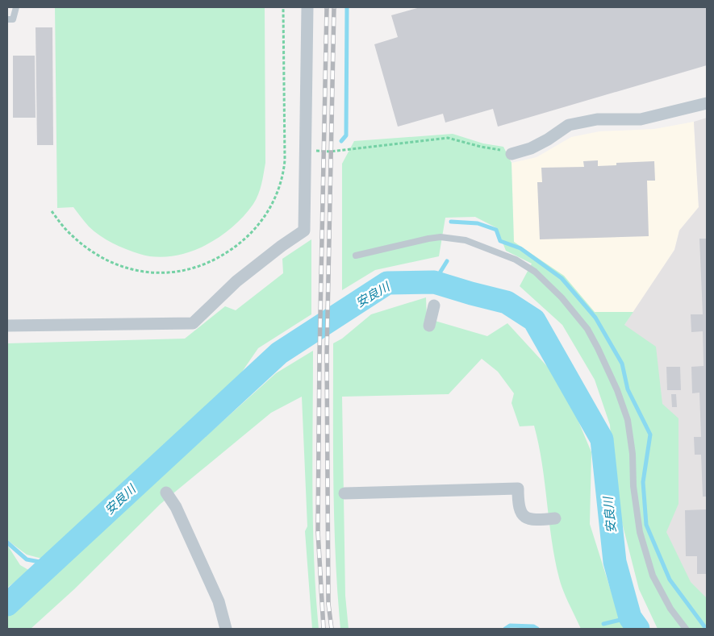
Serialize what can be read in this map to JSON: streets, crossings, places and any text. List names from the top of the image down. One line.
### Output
{"water":["安良川"]}
